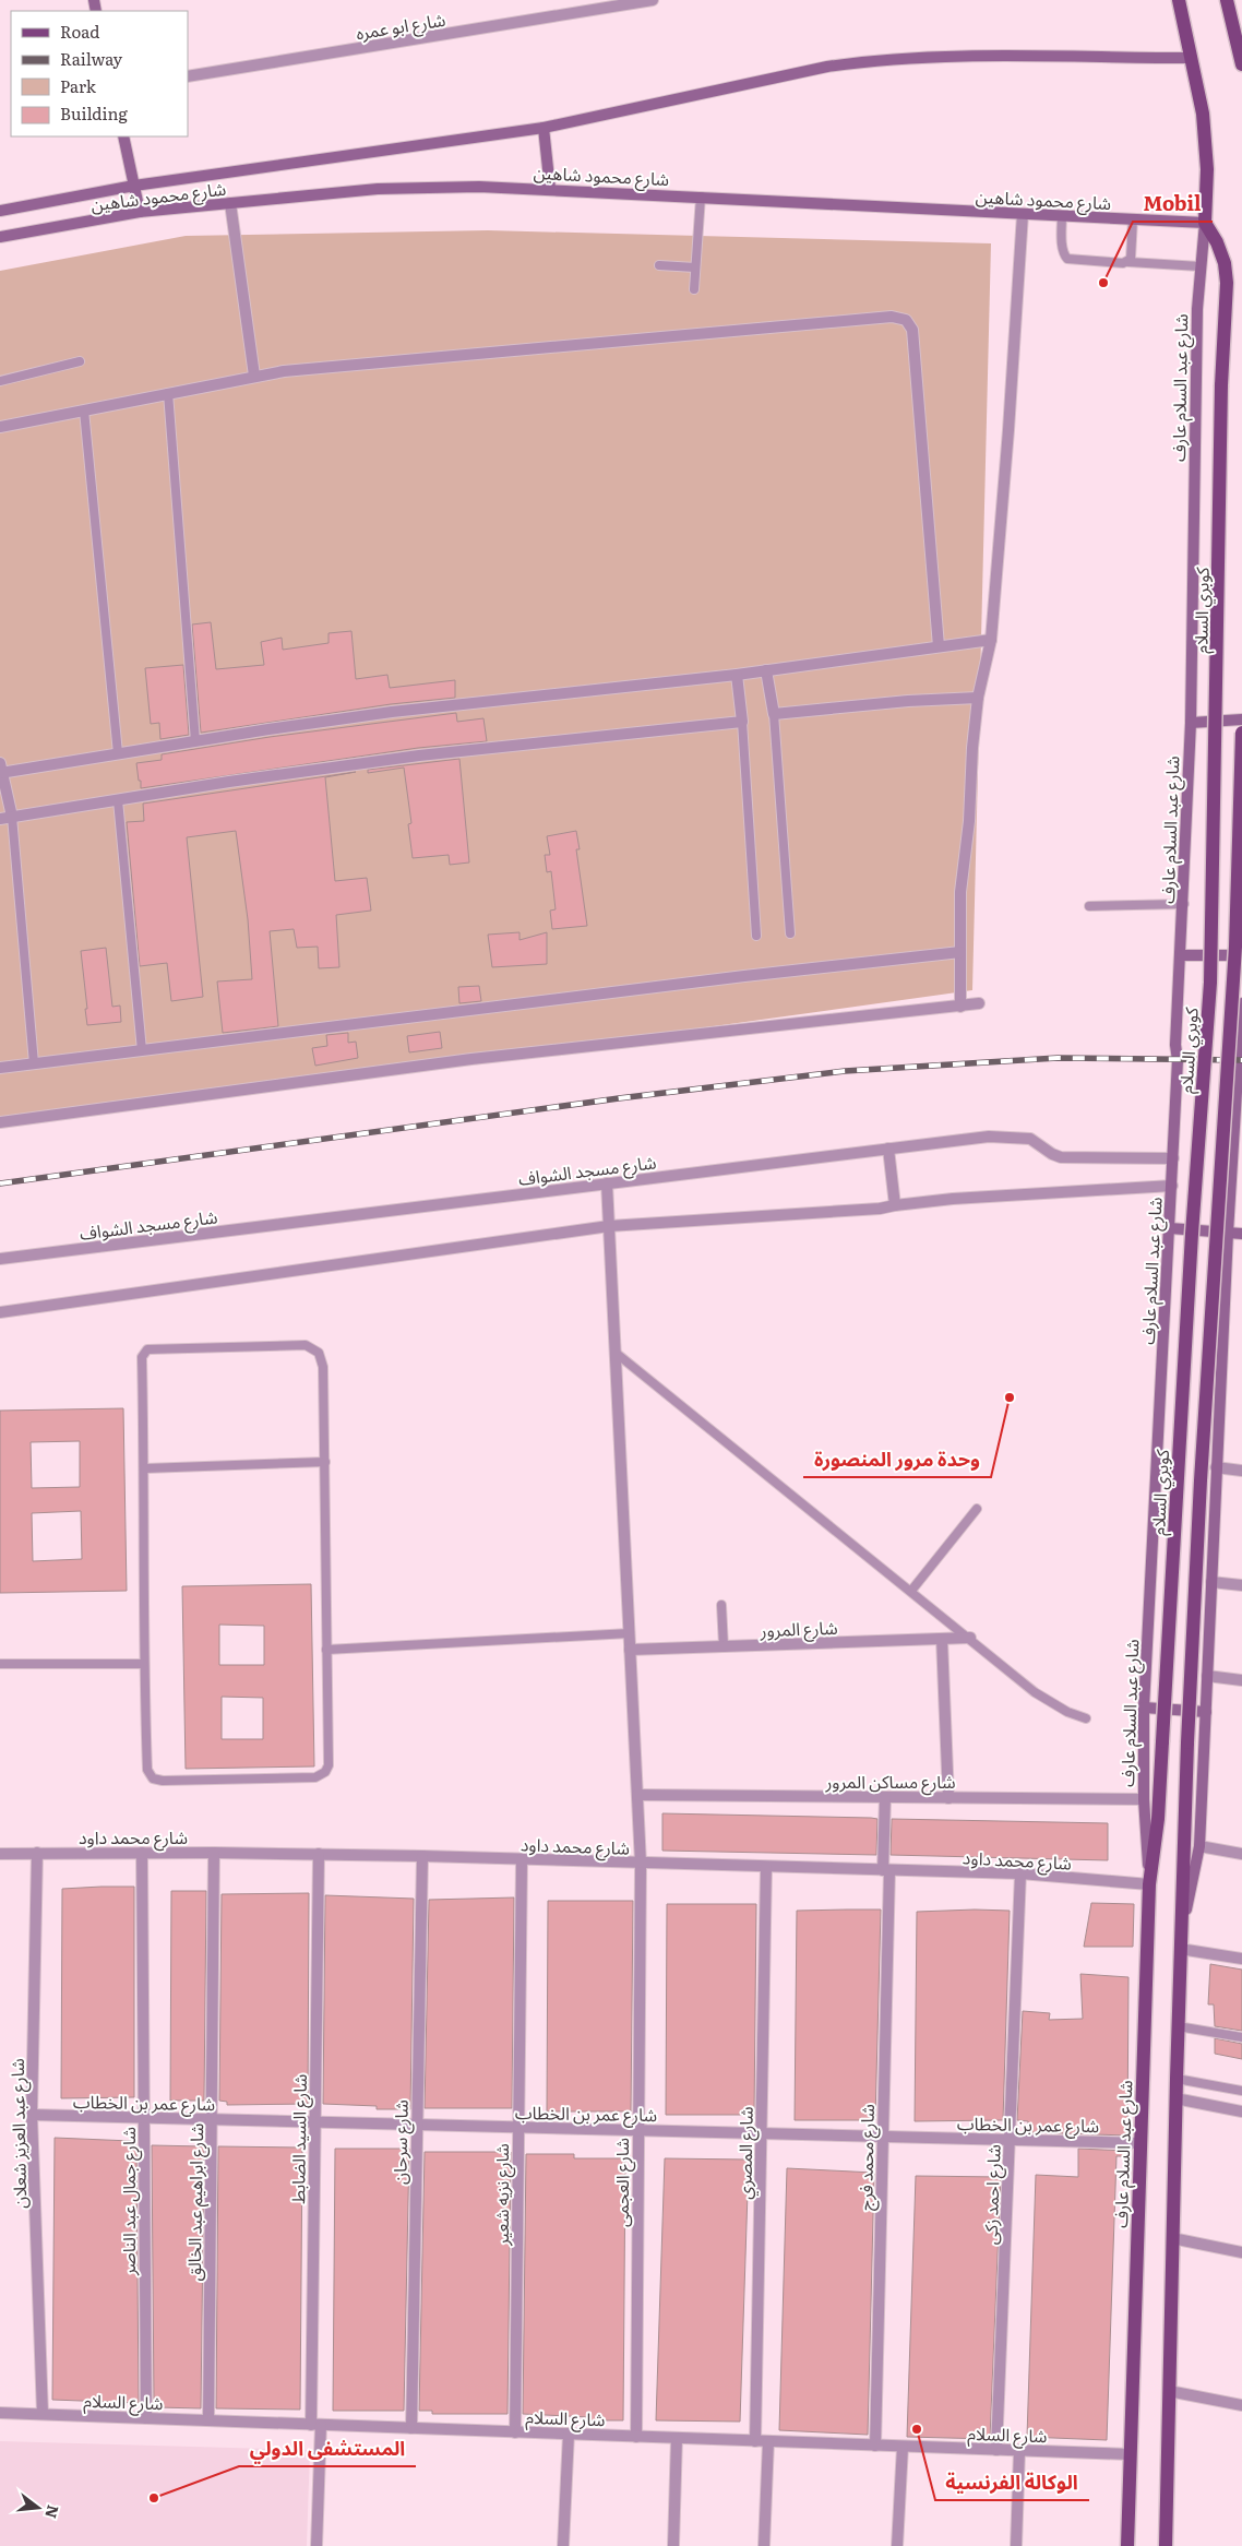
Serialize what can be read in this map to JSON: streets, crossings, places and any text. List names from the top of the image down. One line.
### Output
{"streets":{"main road":["شارع محمود شاهين","شارع عبد السلام عارف","كوبري السلام"],"street":["شارع ابو عمره","شارع مسجد الشواف","شارع المرور","شارع مساكن المرور","شارع محمد داود","شارع عمر بن الخطاب","شارع عبد العزيز شعلان","شارع السيد الضابط","شارع سرحان","شارع المصري","شارع محمد فرج","شارع العجمى","شارع نزيه شعير","شارع احمد زكى","شارع جمال عبد الناصر","شارع ابراهيم عبد الخالق","شارع السلام"]},"crossings":[["شارع محمود شاهين","شارع عبد السلام عارف"],["شارع محمود شاهين","كوبري السلام"],["شارع عبد السلام عارف","كوبري السلام"],["شارع عبد السلام عارف","شارع مسجد الشواف"],["شارع عبد السلام عارف","شارع مساكن المرور"],["شارع عبد السلام عارف","شارع محمد داود"],["شارع عبد السلام عارف","شارع عمر بن الخطاب"],["شارع عبد السلام عارف","شارع السلام"],["كوبري السلام","شارع محمد داود"],["شارع مسجد الشواف","شارع العجمى"],["شارع المرور","شارع العجمى"],["شارع مساكن المرور","شارع محمد فرج"],["شارع مساكن المرور","شارع العجمى"],["شارع محمد داود","شارع عبد العزيز شعلان"],["شارع محمد داود","شارع السيد الضابط"],["شارع محمد داود","شارع سرحان"],["شارع محمد داود","شارع المصري"],["شارع محمد داود","شارع محمد فرج"],["شارع محمد داود","شارع العجمى"],["شارع محمد داود","شارع نزيه شعير"],["شارع محمد داود","شارع احمد زكى"],["شارع محمد داود","شارع جمال عبد الناصر"],["شارع محمد داود","شارع ابراهيم عبد الخالق"],["شارع عمر بن الخطاب","شارع عبد العزيز شعلان"],["شارع عمر بن الخطاب","شارع السيد الضابط"],["شارع عمر بن الخطاب","شارع سرحان"],["شارع عمر بن الخطاب","شارع المصري"],["شارع عمر بن الخطاب","شارع محمد فرج"],["شارع عمر بن الخطاب","شارع العجمى"],["شارع عمر بن الخطاب","شارع نزيه شعير"],["شارع عمر بن الخطاب","شارع احمد زكى"],["شارع عمر بن الخطاب","شارع جمال عبد الناصر"],["شارع عمر بن الخطاب","شارع ابراهيم عبد الخالق"],["شارع عبد العزيز شعلان","شارع السلام"],["شارع السيد الضابط","شارع السلام"],["شارع سرحان","شارع السلام"],["شارع المصري","شارع السلام"],["شارع محمد فرج","شارع السلام"],["شارع العجمى","شارع السلام"],["شارع نزيه شعير","شارع السلام"],["شارع احمد زكى","شارع السلام"],["شارع جمال عبد الناصر","شارع السلام"],["شارع ابراهيم عبد الخالق","شارع السلام"]],"places":["Mobil","وحدة مرور المنصورة","الوكالة الفرنسية","المستشفى الدولي"],"legend":["Road","Railway","Park","Building"],"north":"right"}
